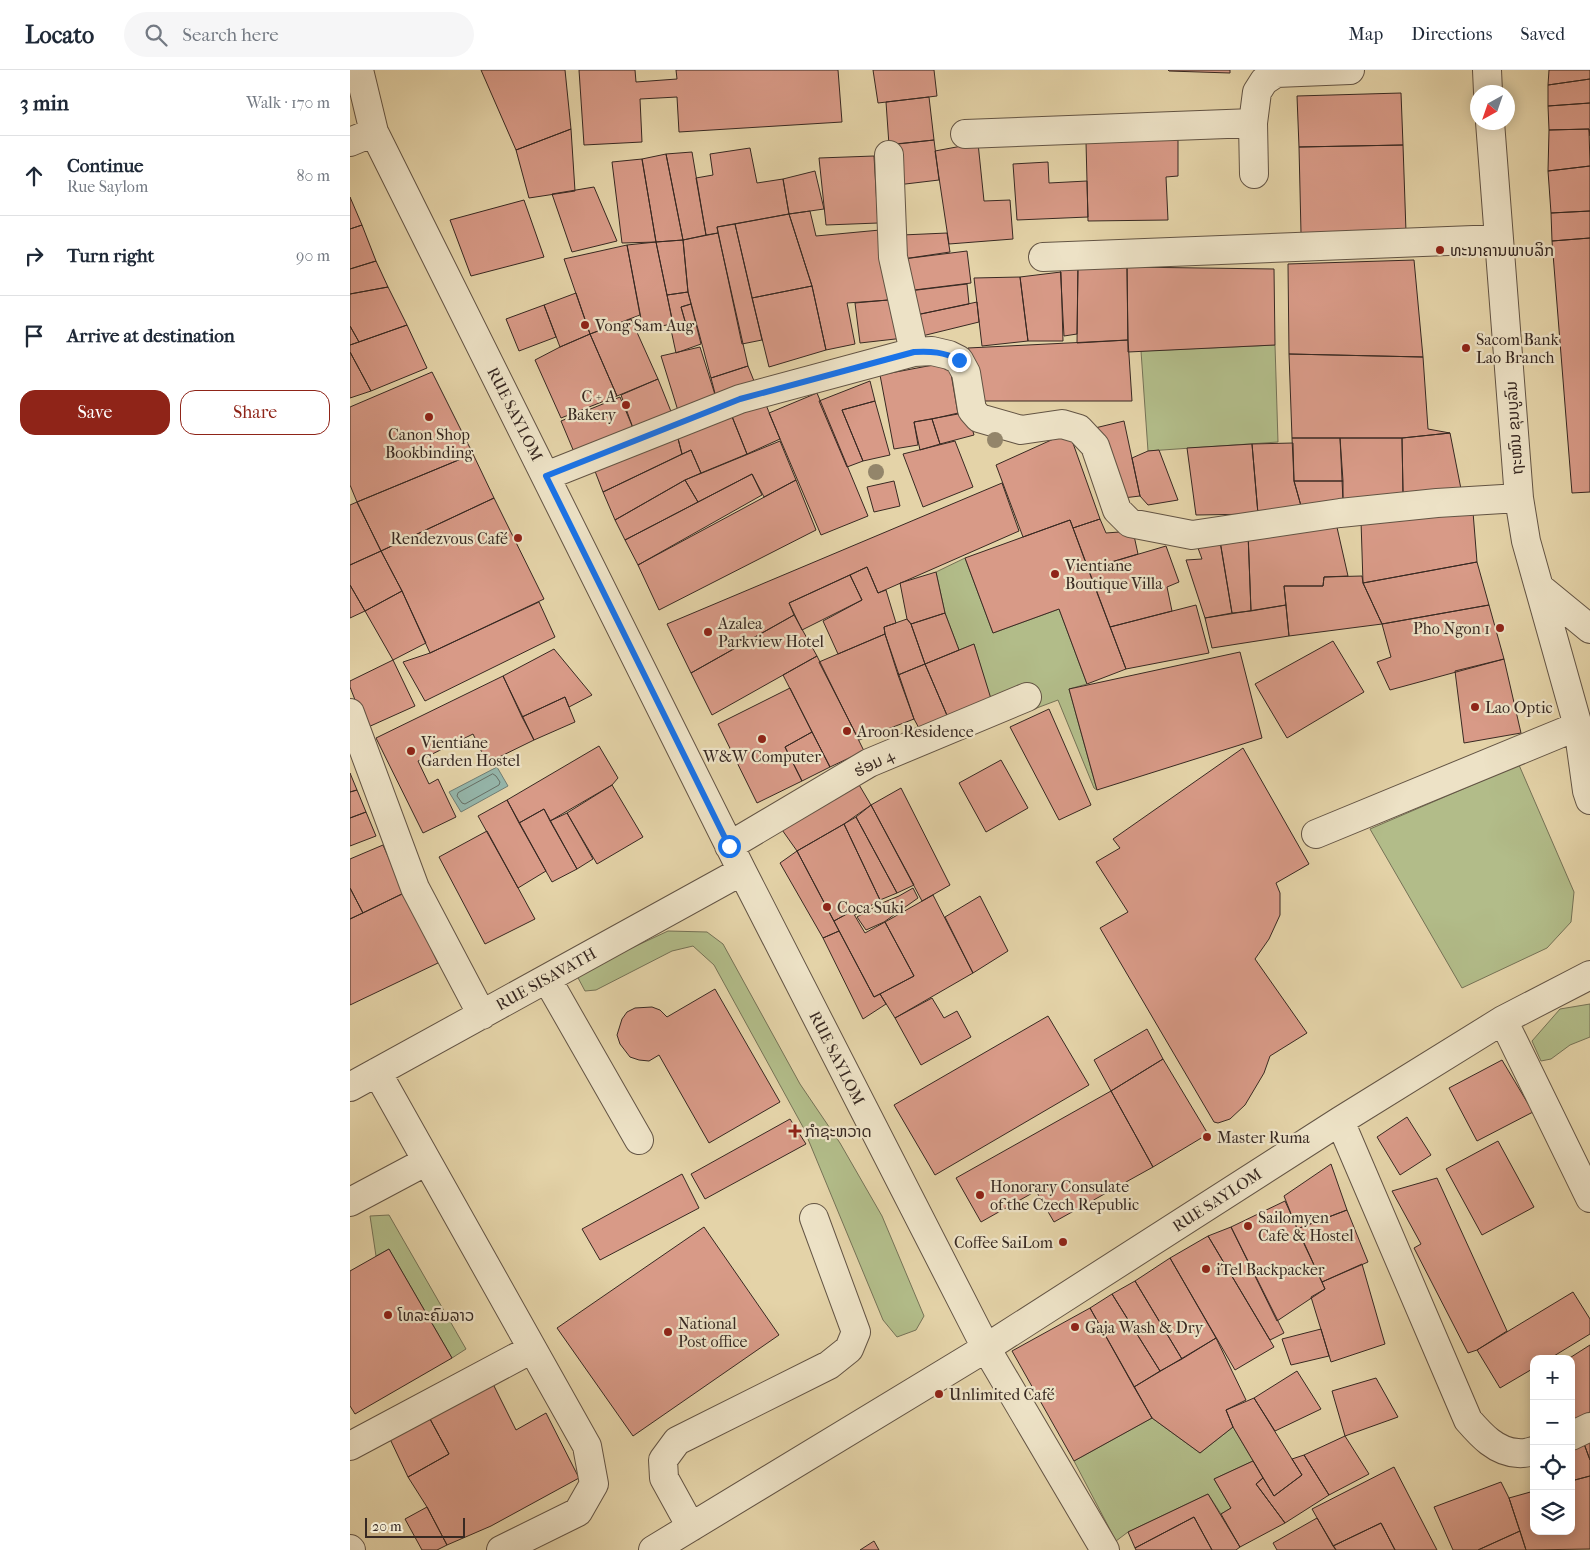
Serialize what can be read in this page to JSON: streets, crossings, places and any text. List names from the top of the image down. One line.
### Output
{"streets":{"street":["RUE SAYLOM","ຖະໜົນ ຂຸນບູລົມ","ຮ່ອມ 4","RUE SISAVATH"]},"crossings":[["RUE SAYLOM","ຮ່ອມ 4"],["RUE SAYLOM","RUE SISAVATH"]],"places":{"other":["ທະນາຄານພາບລິກ","Vong Sam Aug","Sacom Bank Lao Branch","C + A Bakery","Canon Shop Bookbinding","Rendezvous Café","Vientiane Boutique Villa","Pho Ngon 1","Azalea Parkview Hotel","Lao Optic","Aroon Residence","W&W Computer","Vientiane Garden Hostel","Coca Suki","Master Ruma","Honorary Consulate of the Czech Republic","Sailomyen Cafe & Hostel","Coffee SaiLom","iTel Backpacker","ໂທລະຄົມລາວ","Gaja Wash & Dry","National Post office","Unlimited Café"],"health":["ກໍາຊະຫວາດ"]},"scale_bar":"20 m","north":"bottom left","page":{"header":"Locato","search":"Search here","nav":["Map","Directions","Saved"],"heading":["3 min","Walk · 170 m"],"list":[["Continue","Rue Saylom","80 m"],["Turn right","90 m"],"Arrive at destination"],"buttons":["Save","Share"],"map_buttons":["+","−"],"scale":"20 m"}}
